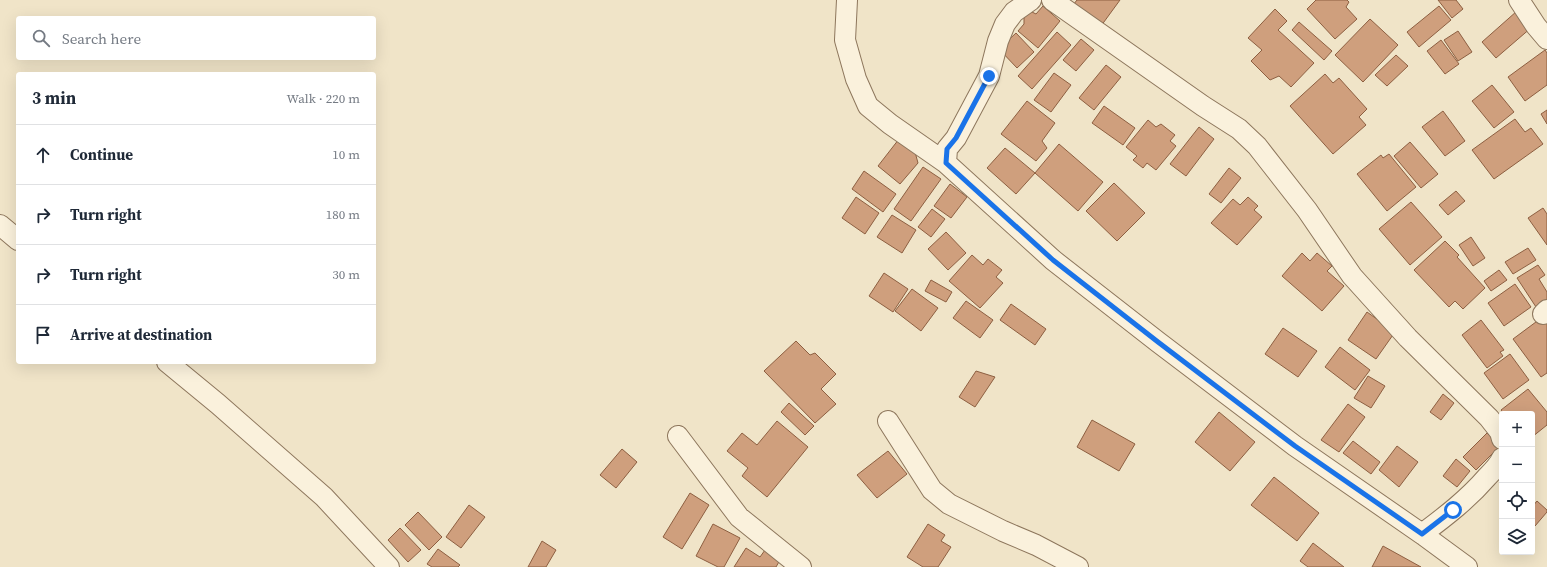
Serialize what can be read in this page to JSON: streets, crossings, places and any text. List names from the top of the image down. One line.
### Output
{"page":{"search":"Search here","heading":["3 min","Walk · 220 m"],"list":[["Continue","10 m"],["Turn right","180 m"],["Turn right","30 m"],"Arrive at destination"],"map_buttons":["+","−"]}}
